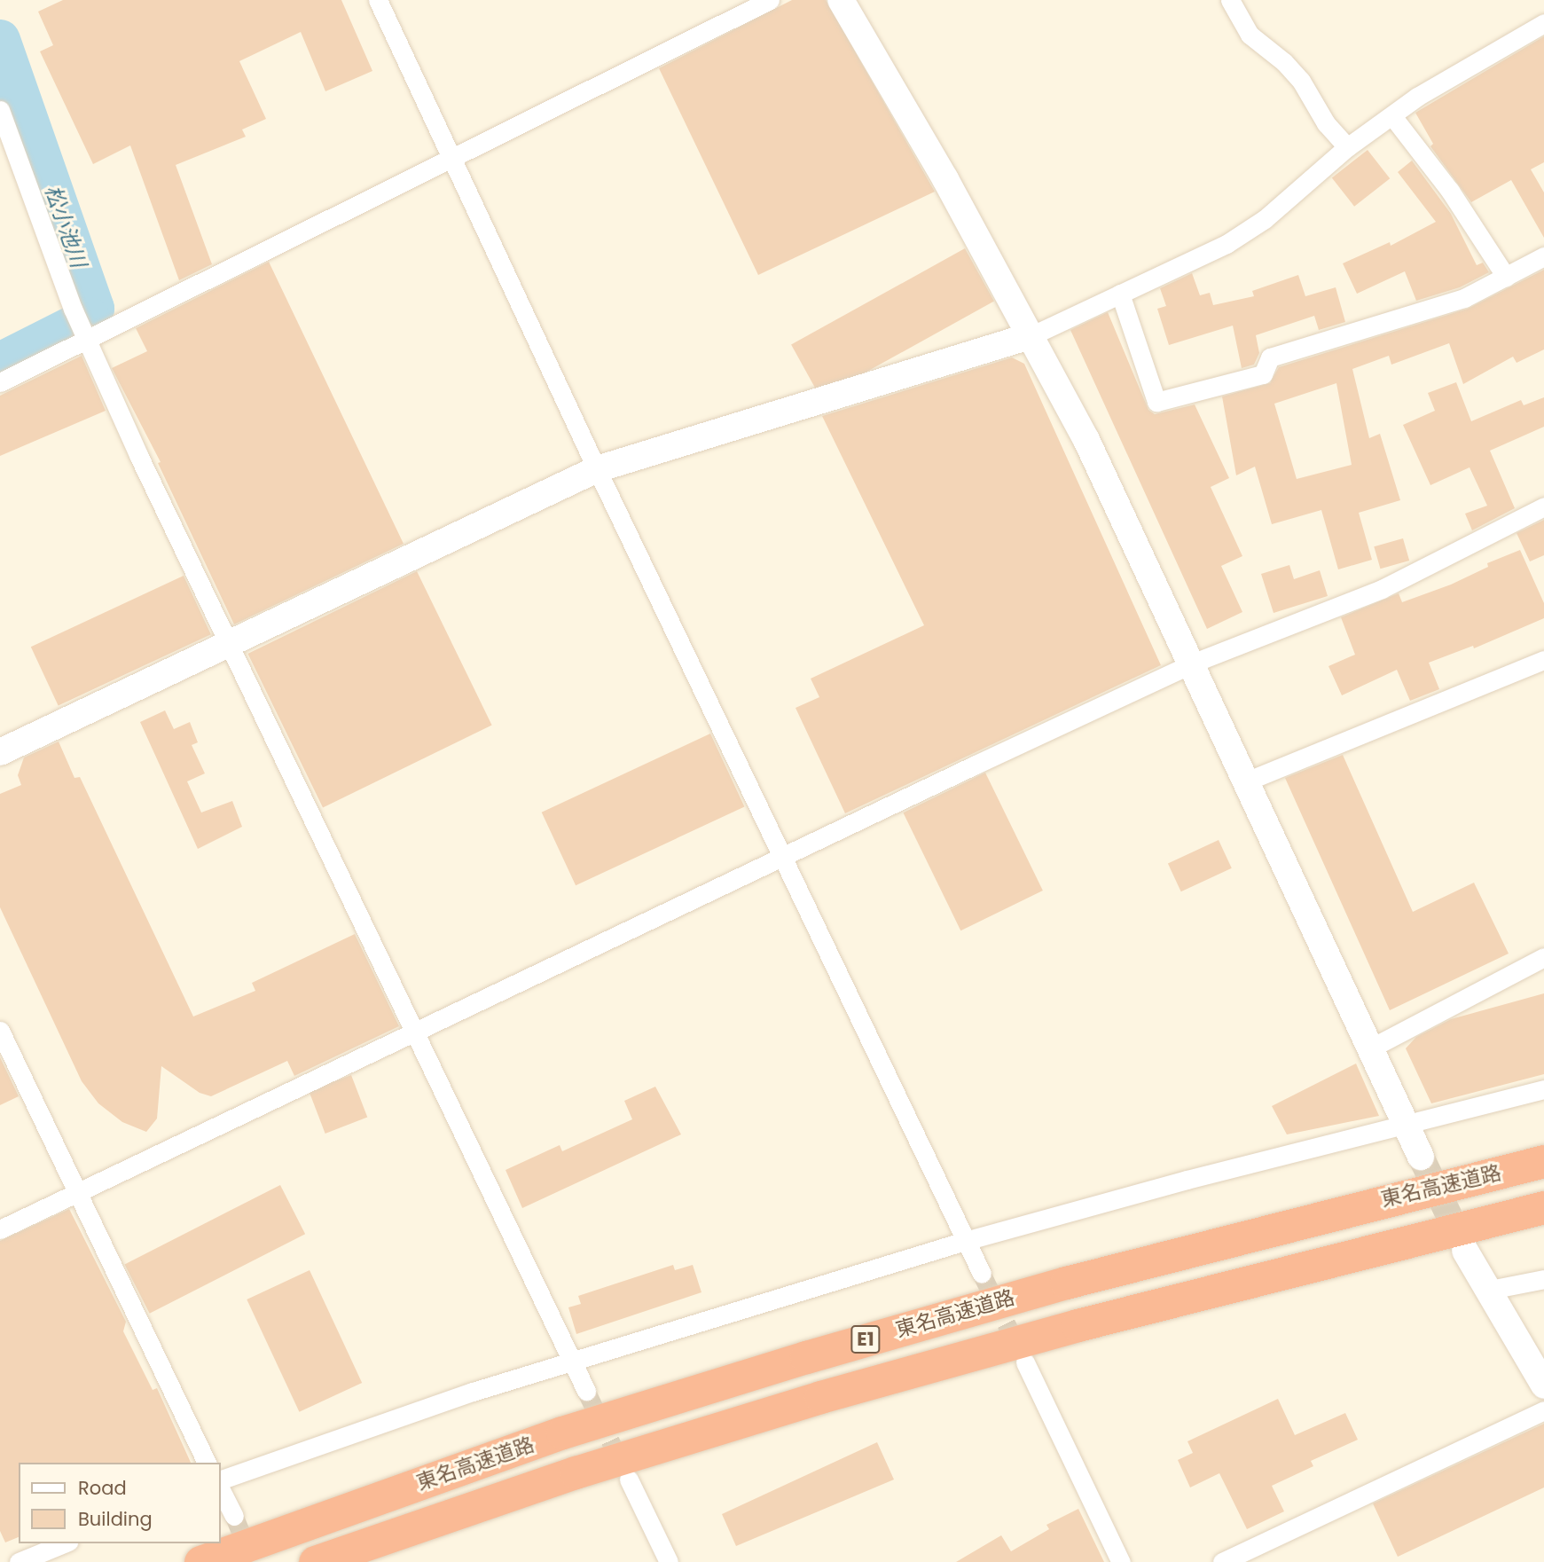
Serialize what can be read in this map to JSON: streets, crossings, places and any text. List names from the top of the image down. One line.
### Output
{"streets":{"highway":["東名高速道路","E1"]},"water":["松小池川"],"legend":["Road","Building"]}
